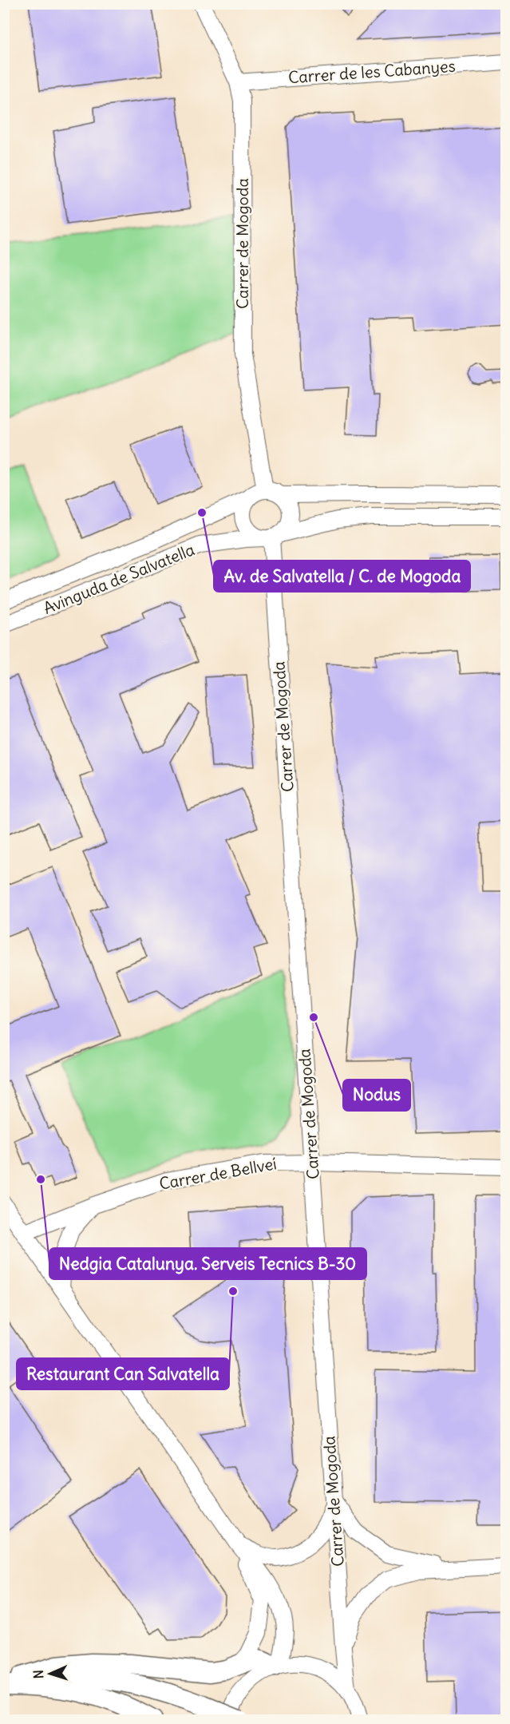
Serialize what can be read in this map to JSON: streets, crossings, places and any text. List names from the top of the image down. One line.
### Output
{"streets":{"street":["Carrer de les Cabanyes","Carrer de Mogoda","Avinguda de Salvatella","Carrer de Bellveí"]},"crossings":[["Carrer de les Cabanyes","Carrer de Mogoda"],["Carrer de Mogoda","Avinguda de Salvatella"],["Carrer de Mogoda","Carrer de Bellveí"]],"places":["Av. de Salvatella / C. de Mogoda","Nodus","Nedgia Catalunya. Serveis Tecnics B-30","Restaurant Can Salvatella"],"north":"left"}
